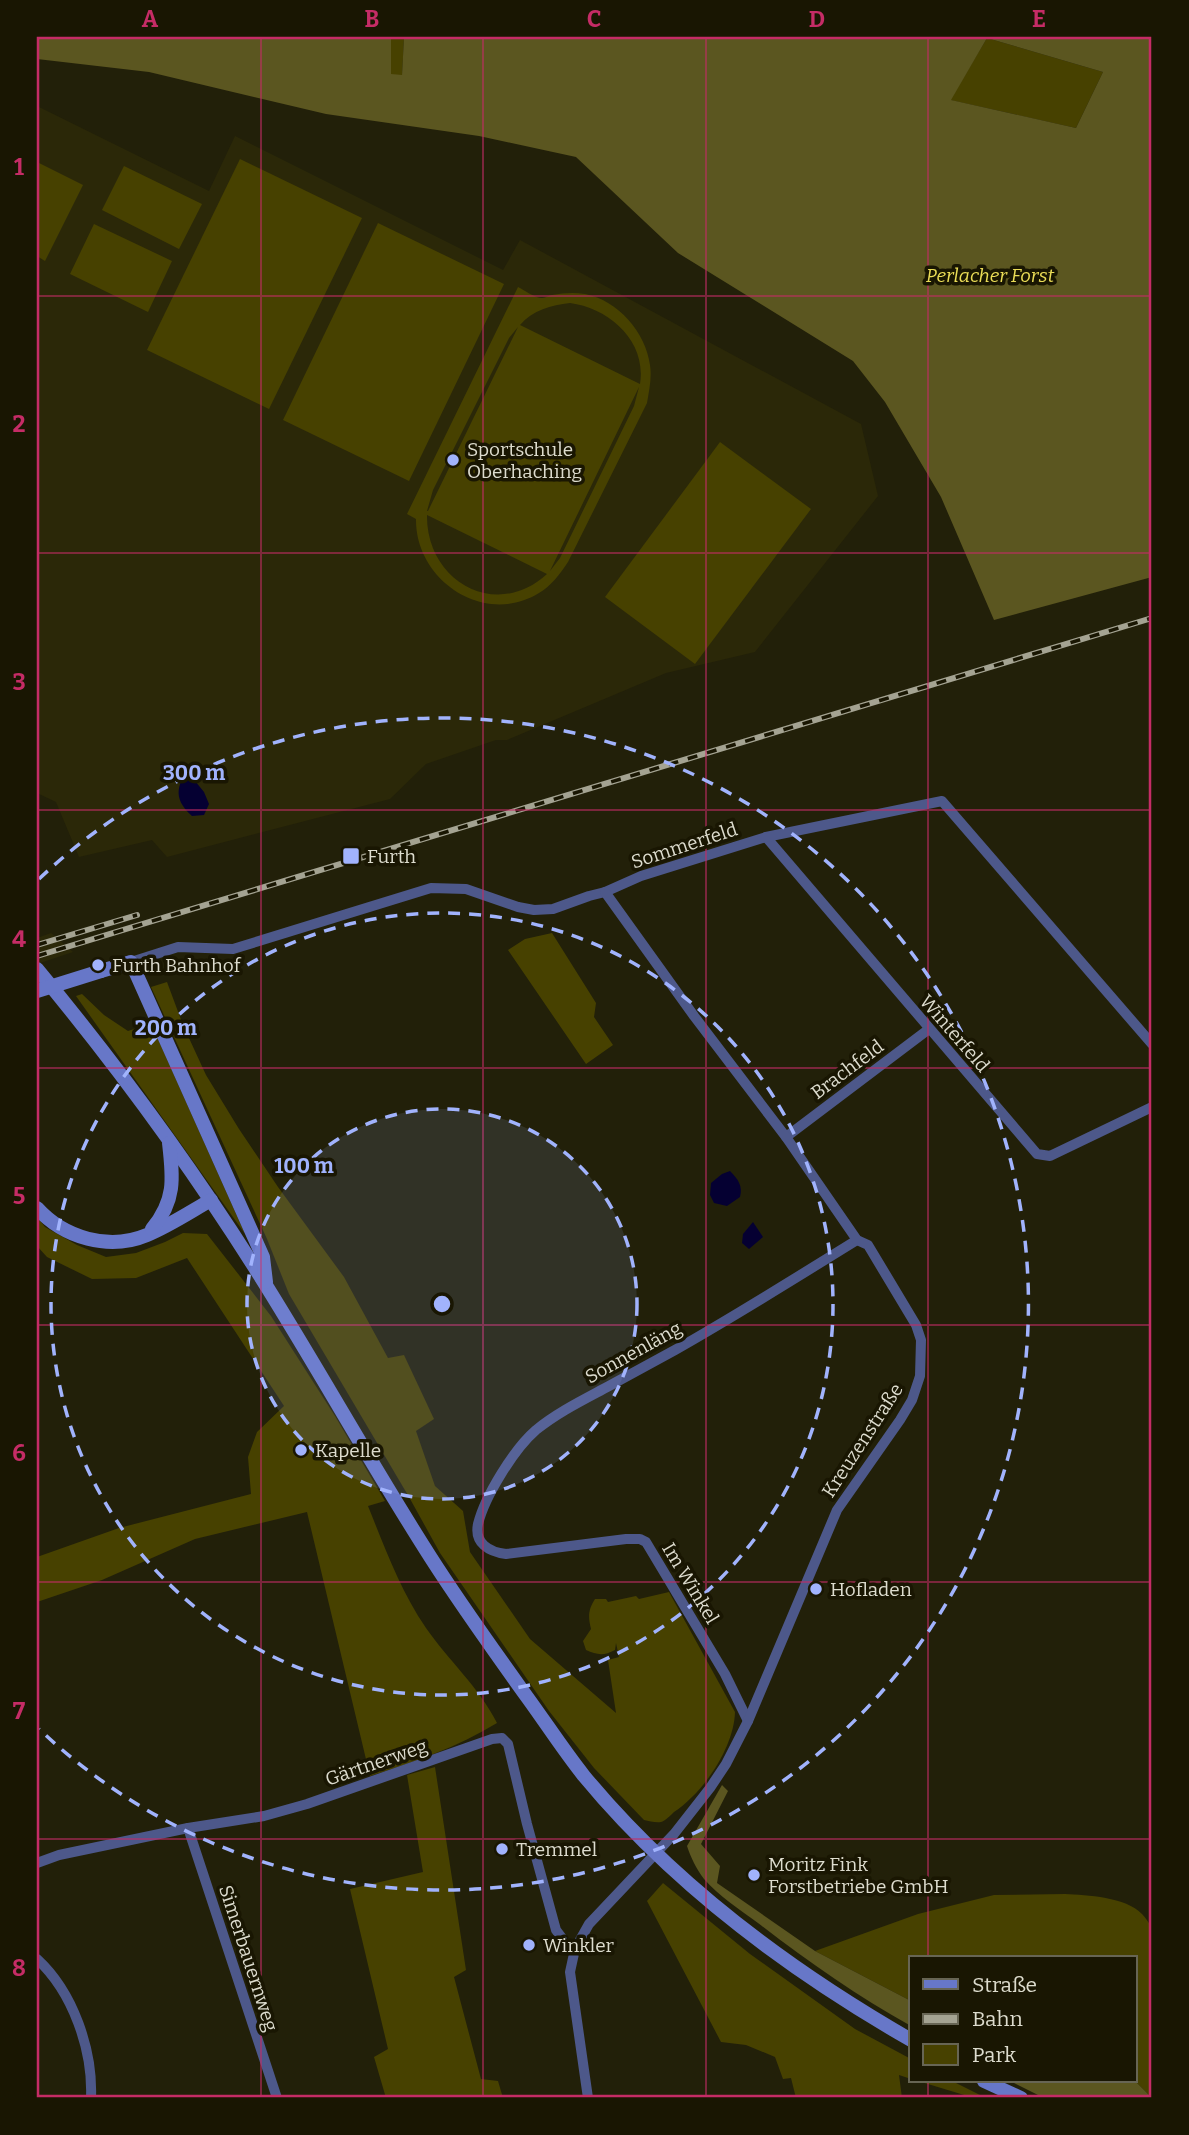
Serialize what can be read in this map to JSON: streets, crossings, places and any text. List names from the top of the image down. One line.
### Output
{"streets":{"street":["Sommerfeld","Winterfeld","Brachfeld","Sonnenläng","Kreuzenstraße","Im Winkel","Gärtnerweg","Simerbauernweg"]},"crossings":[["Sommerfeld","Winterfeld"],["Sommerfeld","Kreuzenstraße"],["Winterfeld","Brachfeld"],["Brachfeld","Kreuzenstraße"],["Sonnenläng","Kreuzenstraße"],["Sonnenläng","Im Winkel"],["Kreuzenstraße","Im Winkel"],["Kreuzenstraße","Gärtnerweg"],["Gärtnerweg","Simerbauernweg"]],"parks":["Perlacher Forst"],"places":{"other":["Sportschule Oberhaching","Furth Bahnhof","Kapelle","Hofladen","Tremmel","Moritz Fink Forstbetriebe GmbH","Winkler"],"transit":["Furth"]},"legend":["Straße","Bahn","Park"],"grid":{"columns":["A","B","C","D","E"],"rows":["1","2","3","4","5","6","7","8"]},"rings":["300 m","200 m","100 m"]}
